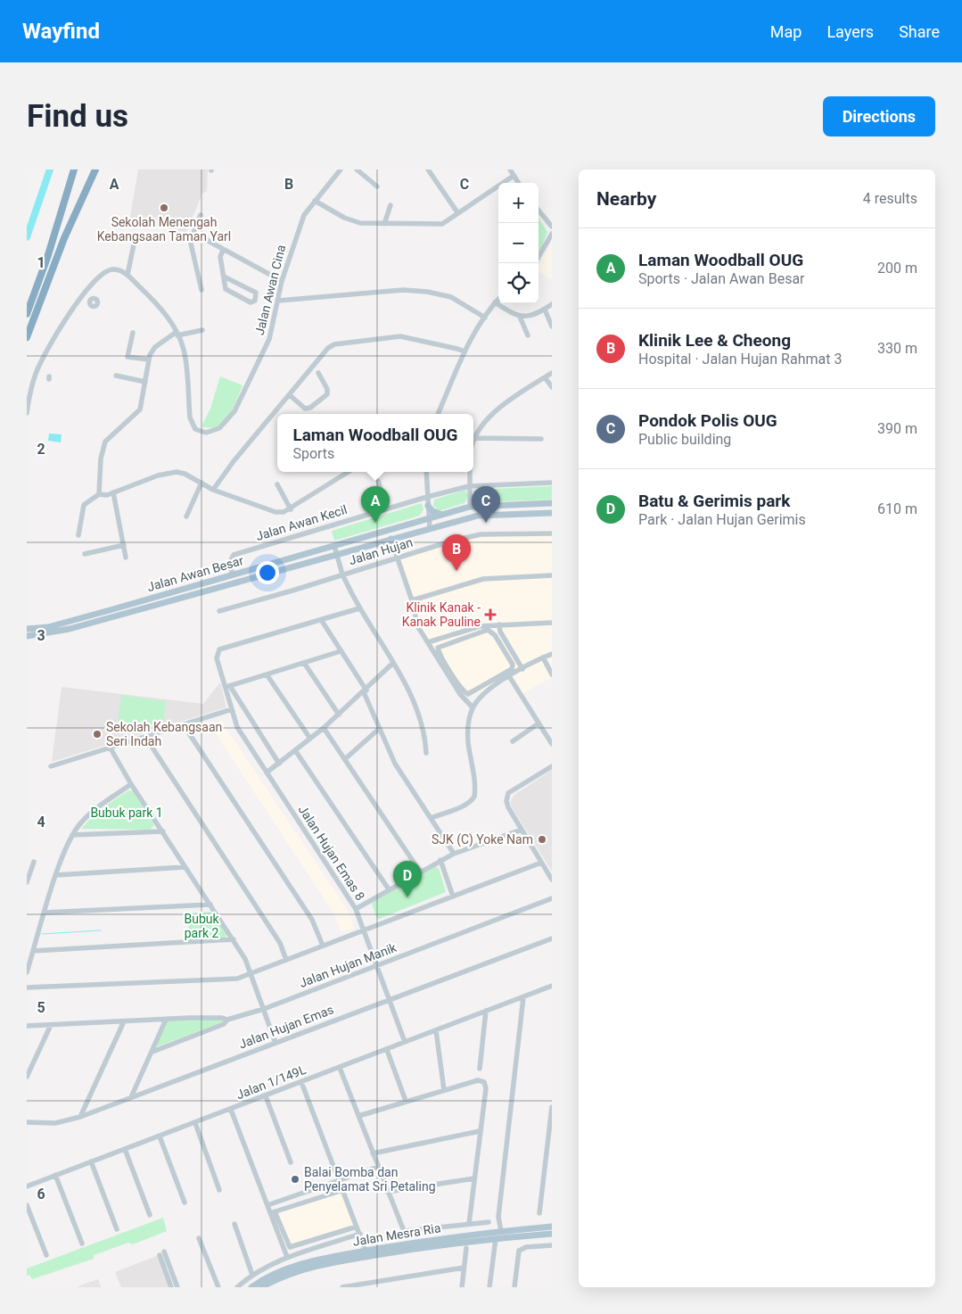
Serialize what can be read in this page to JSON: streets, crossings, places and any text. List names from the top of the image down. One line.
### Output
{"streets":{"main road":["Jalan Awan Besar","Jalan Mesra Ria"],"street":["Jalan Awan Cina","Jalan Awan Kecil","Jalan Hujan","Jalan Hujan Emas 8","Jalan Hujan Manik","Jalan Hujan Emas","Jalan 1/149L"]},"crossings":[["Jalan Awan Kecil","Jalan Awan Besar"],["Jalan Hujan Emas 8","Jalan Hujan Manik"],["Jalan Hujan Emas 8","Jalan Hujan Emas"],["Jalan Hujan Emas 8","Jalan 1/149L"]],"parks":["Bubuk park 1","Bubuk park 2"],"places":{"other":["Sekolah Menengah Kebangsaan Taman Yarl","Sekolah Kebangsaan Seri Indah","SJK (C) Yoke Nam","Balai Bomba dan Penyelamat Sri Petaling"],"health":["Klinik Kanak - Kanak Pauline"]},"page":{"header":"Wayfind","nav":["Map","Layers","Share"],"buttons":"Directions","title":"Find us","heading":["Nearby","4 results"],"map_buttons":["+","−"],"list":[{"mark":"A","name":"Laman Woodball OUG","note":"Sports · Jalan Awan Besar","value":"200 m"},{"mark":"B","name":"Klinik Lee & Cheong","note":"Hospital · Jalan Hujan Rahmat 3","value":"330 m"},{"mark":"C","name":"Pondok Polis OUG","note":"Public building","value":"390 m"},{"mark":"D","name":"Batu & Gerimis park","note":"Park · Jalan Hujan Gerimis","value":"610 m"}],"popup":["Laman Woodball OUG","Sports"],"pins":["A","C","B","D"]},"grid":{"columns":["A","B","C"],"rows":["1","2","3","4","5","6"]}}
